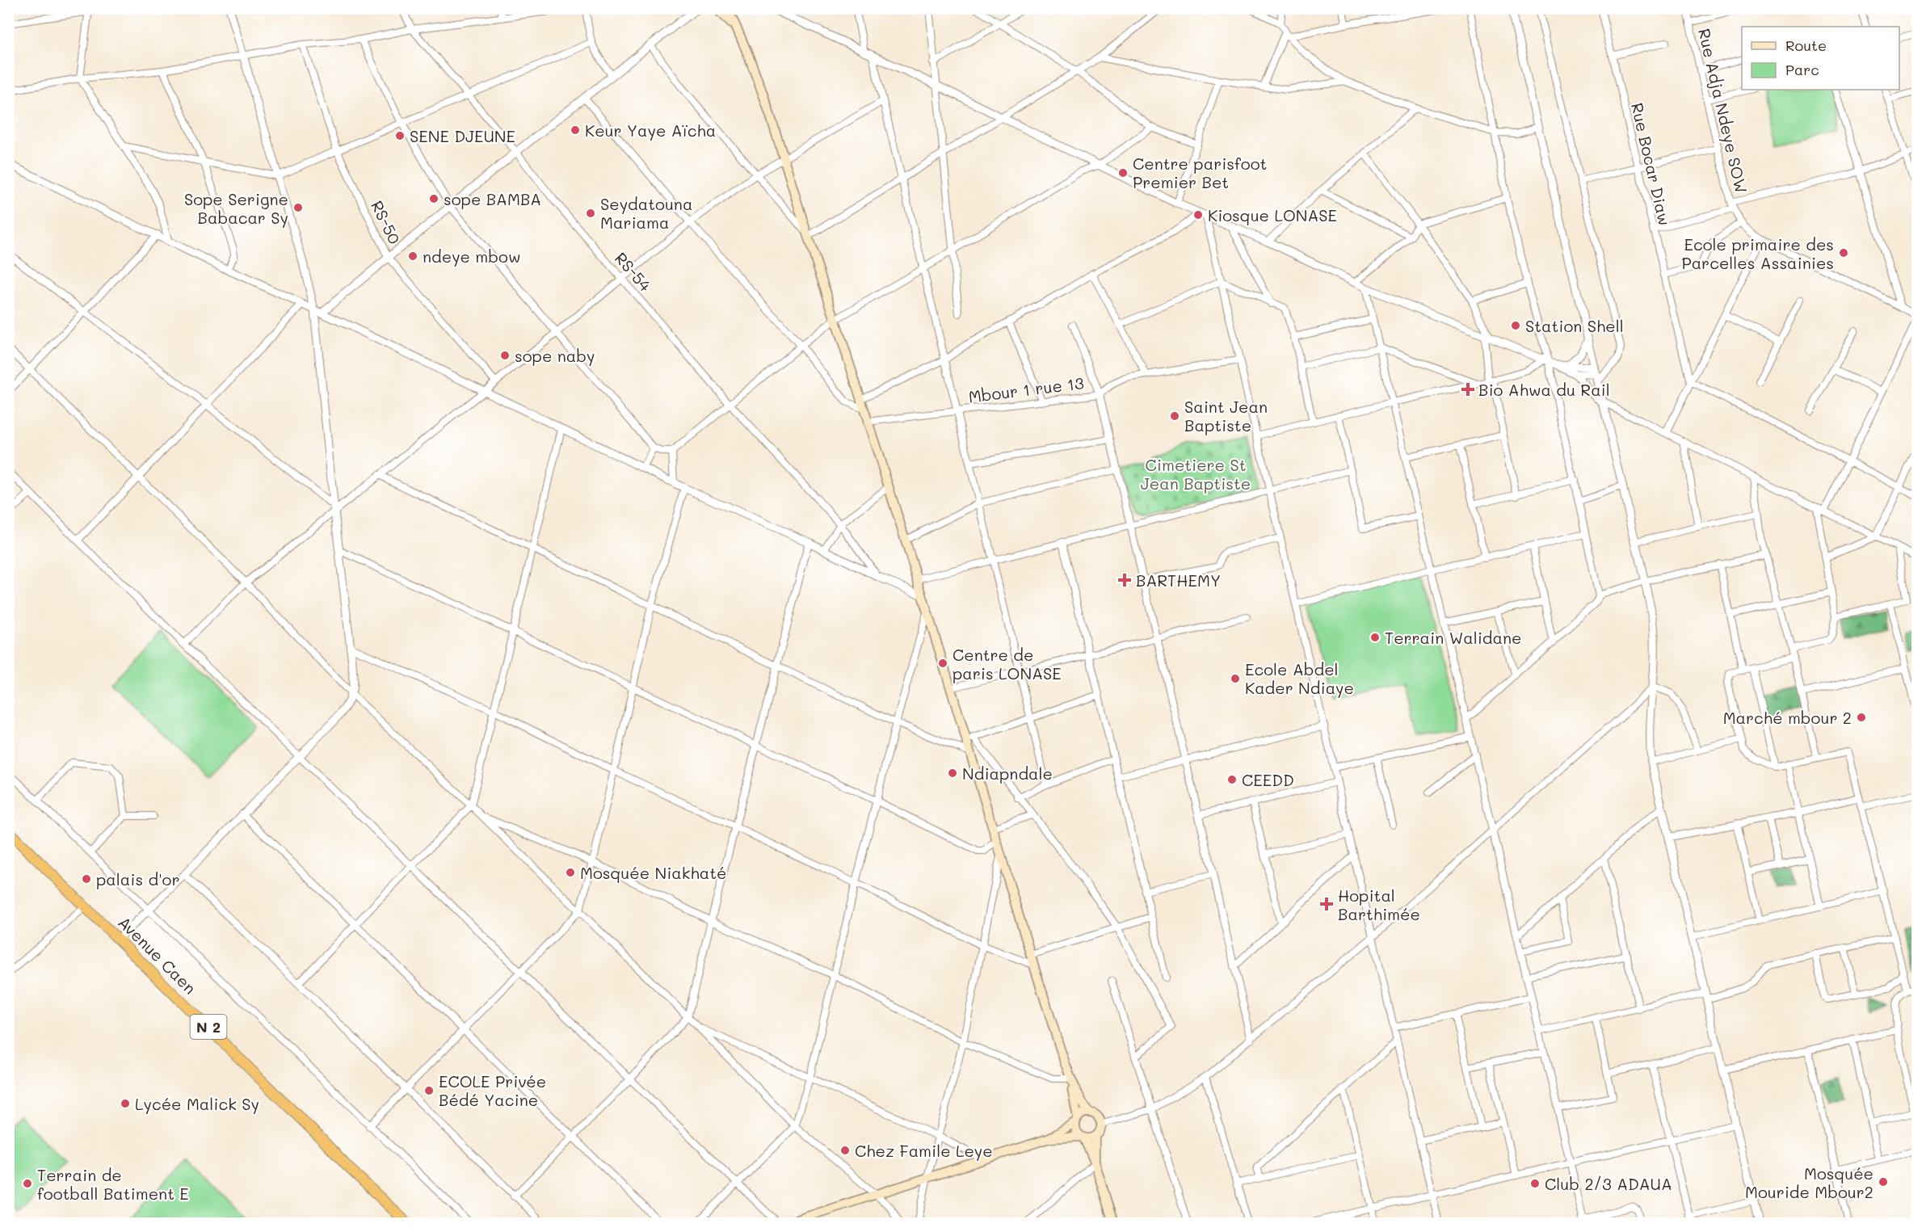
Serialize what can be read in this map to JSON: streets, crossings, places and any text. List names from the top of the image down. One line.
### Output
{"streets":{"highway":["Avenue Caen","N 2"],"street":["Rue Adja Ndeye SOW","Rue Bocar Diaw","RS-50","RS-54","Mbour 1 rue 13"]},"parks":["Cimetiere St Jean Baptiste"],"places":{"other":["Keur Yaye Aïcha","SENE DJEUNE","Centre parisfoot Premier Bet","sope BAMBA","Sope Serigne Babacar Sy","Seydatouna Mariama","Kiosque LONASE","Ecole primaire des Parcelles Assainies","ndeye mbow","Station Shell","sope naby","Saint Jean Baptiste","Terrain Walidane","Centre de paris LONASE","Ecole Abdel Kader Ndiaye","Marché mbour 2","Ndiapndale","CEEDD","Mosquée Niakhaté","palais d'or","ECOLE Privée Bédé Yacine","Lycée Malick Sy","Chez Famile Leye","Mosquée Mouride Mbour2","Terrain de football Batiment E","Club 2/3 ADAUA"],"health":["Bio Ahwa du Rail","BARTHEMY","Hopital Barthimée"]},"legend":["Route","Parc"]}
